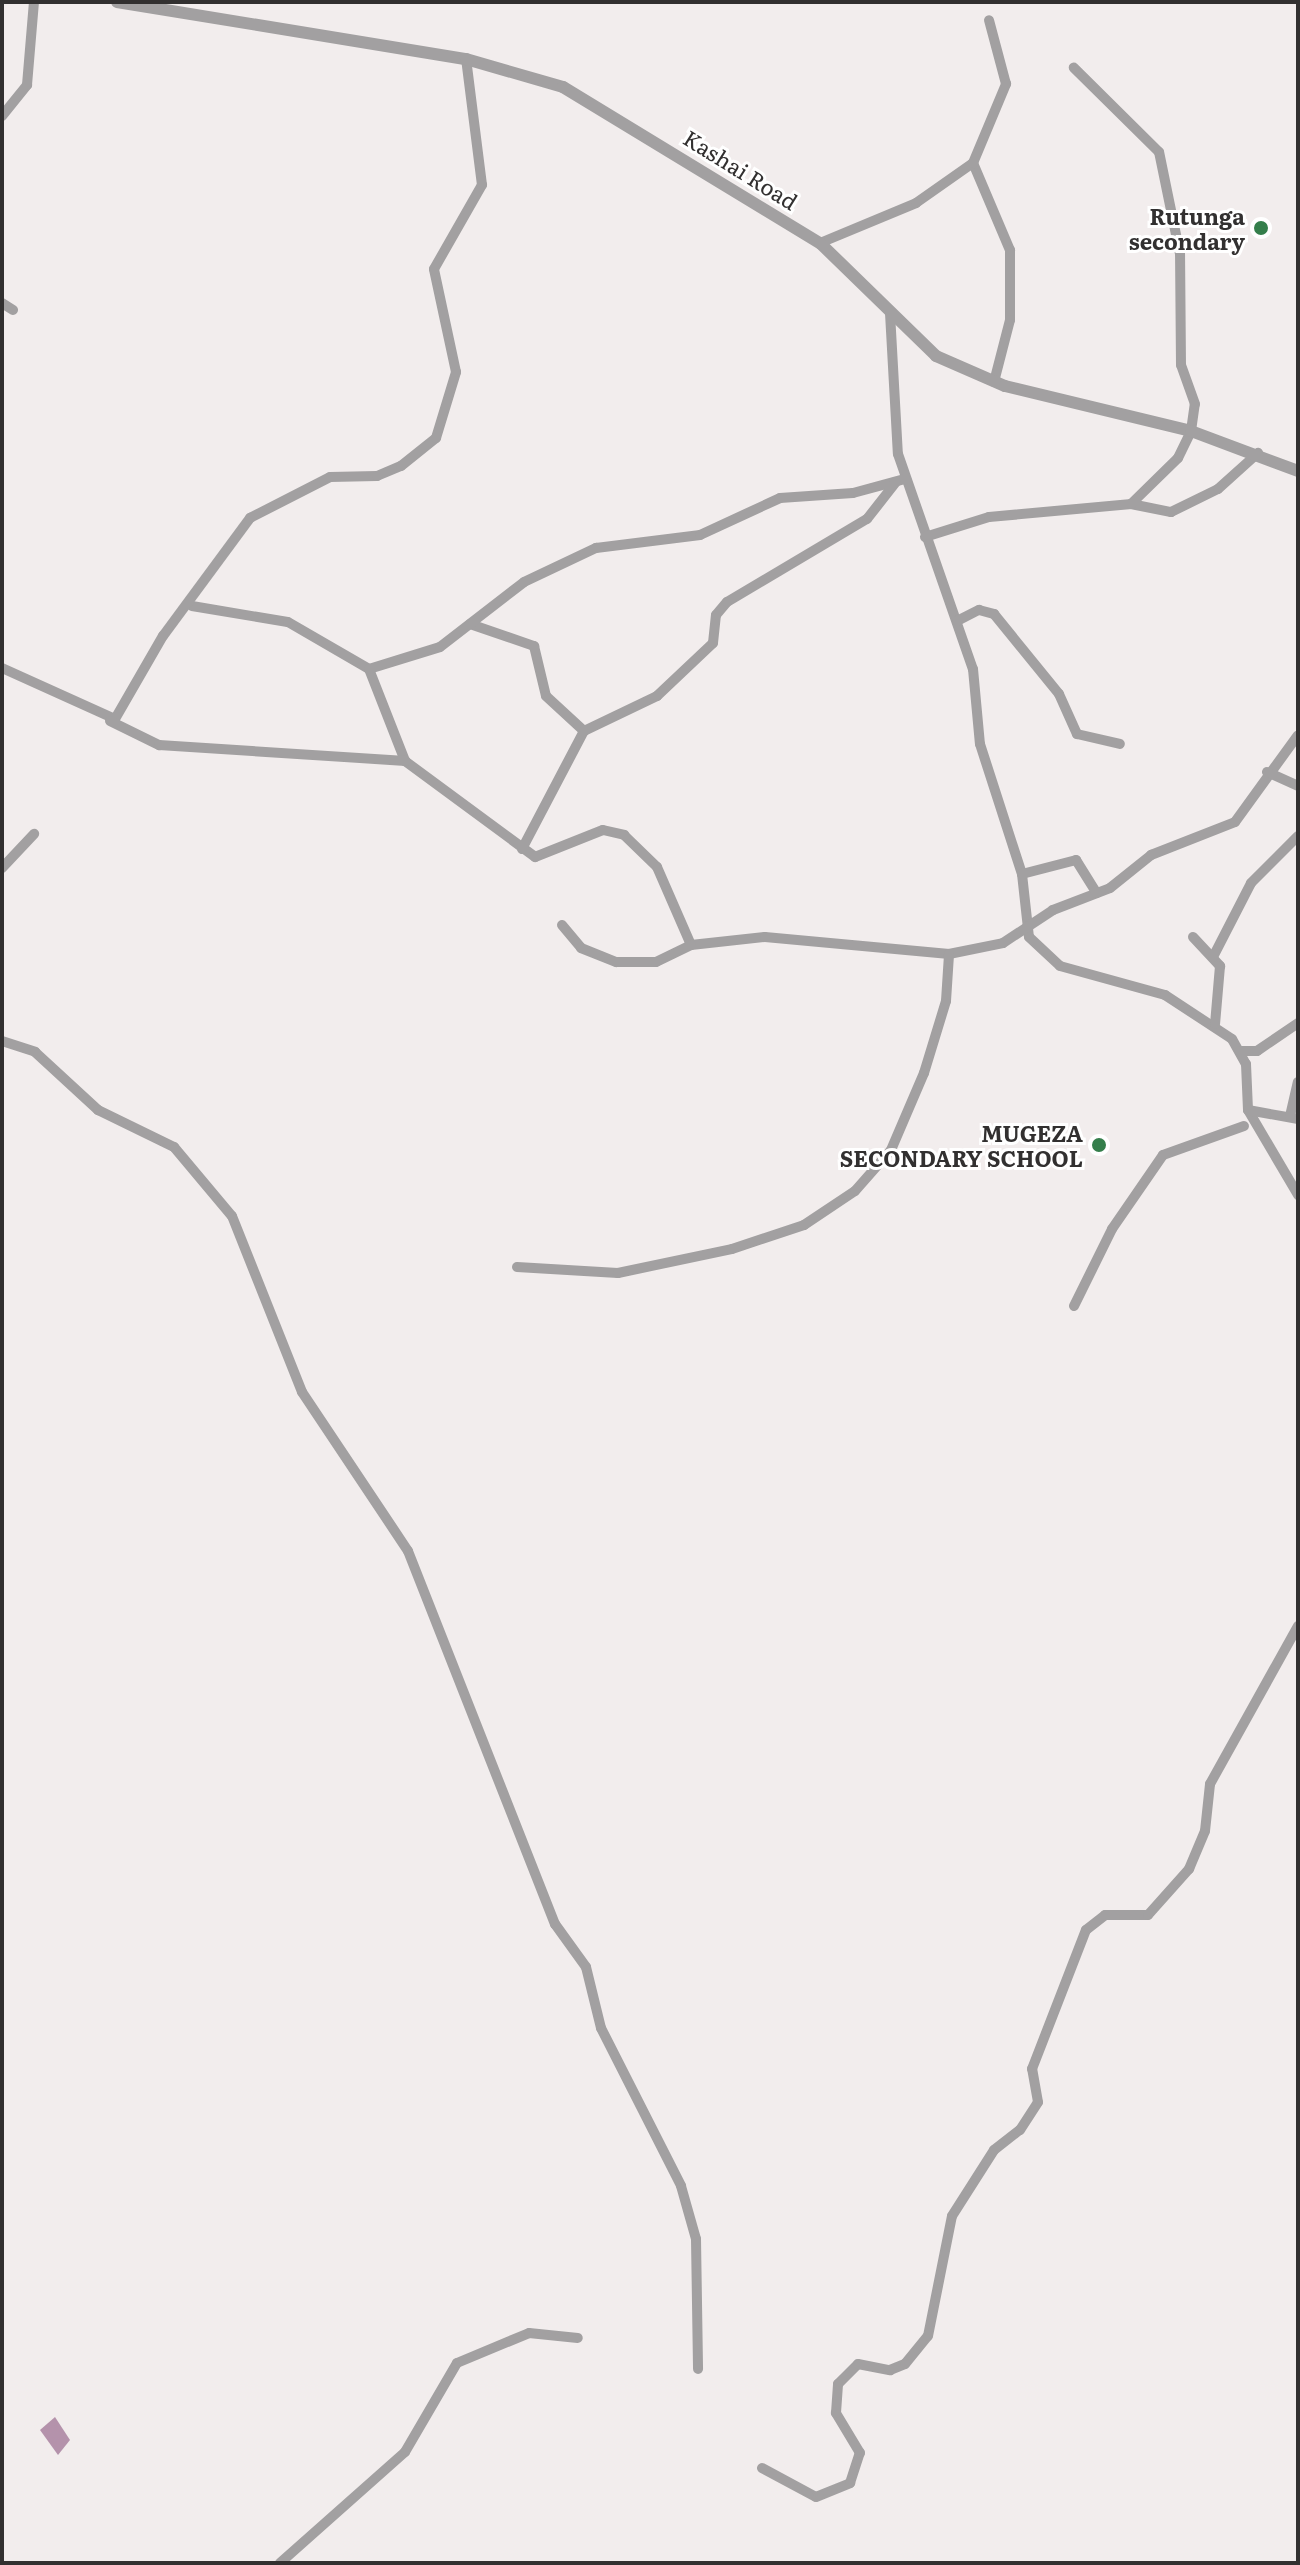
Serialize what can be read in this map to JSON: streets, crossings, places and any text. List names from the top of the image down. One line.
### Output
{"streets":{"street":["Kashai Road"]},"places":["Rutunga secondary","MUGEZA SECONDARY SCHOOL"]}
